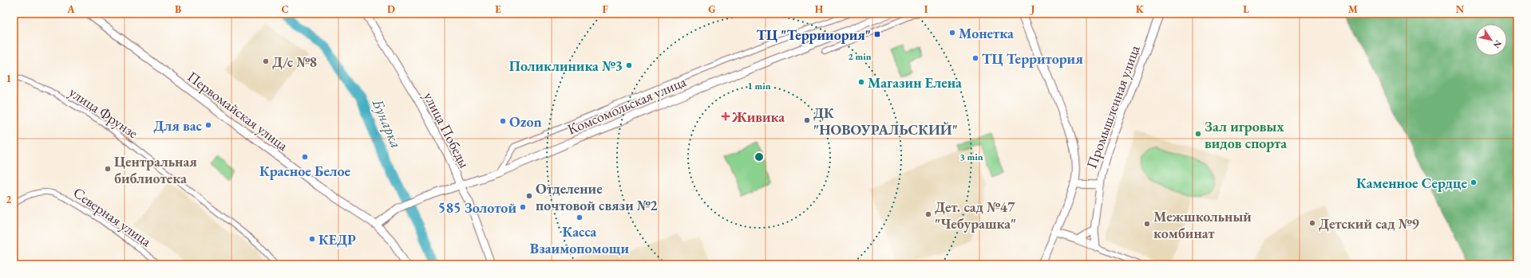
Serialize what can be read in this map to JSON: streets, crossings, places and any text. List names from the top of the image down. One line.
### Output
{"streets":{"street":["Комсомольская улица","Промышленная улица","Первомайская улица","улица Фрунзе","улица Победы","Северная улица"]},"crossings":[["Комсомольская улица","Первомайская улица"],["Комсомольская улица","улица Победы"]],"water":["Бунарка"],"places":{"other":["Монетка","ТЦ Территория","Д/с №8","Поликлиника №3","Магазин Елена","ДК \"НОВОУРАЛЬСКИЙ\"","Ozon","Для вас","Зал игровых видов спорта","Красное Белое","Центральная библиотека","Каменное Сердце","Отделение почтовой связи №2","585 Золотой","Дет. сад №47 \"Чебурашка\"","Касса Взаимопомощи","Детский сад №9","Межшкольный комбинат","КЕДР"],"transit":["ТЦ \"Террииория\""],"health":["Живика"]},"north":"bottom right","grid":{"columns":["A","B","C","D","E","F","G","H","I","J","K","L","M","N"],"rows":["1","2"]},"rings":["2 min","1 min","3 min"]}
